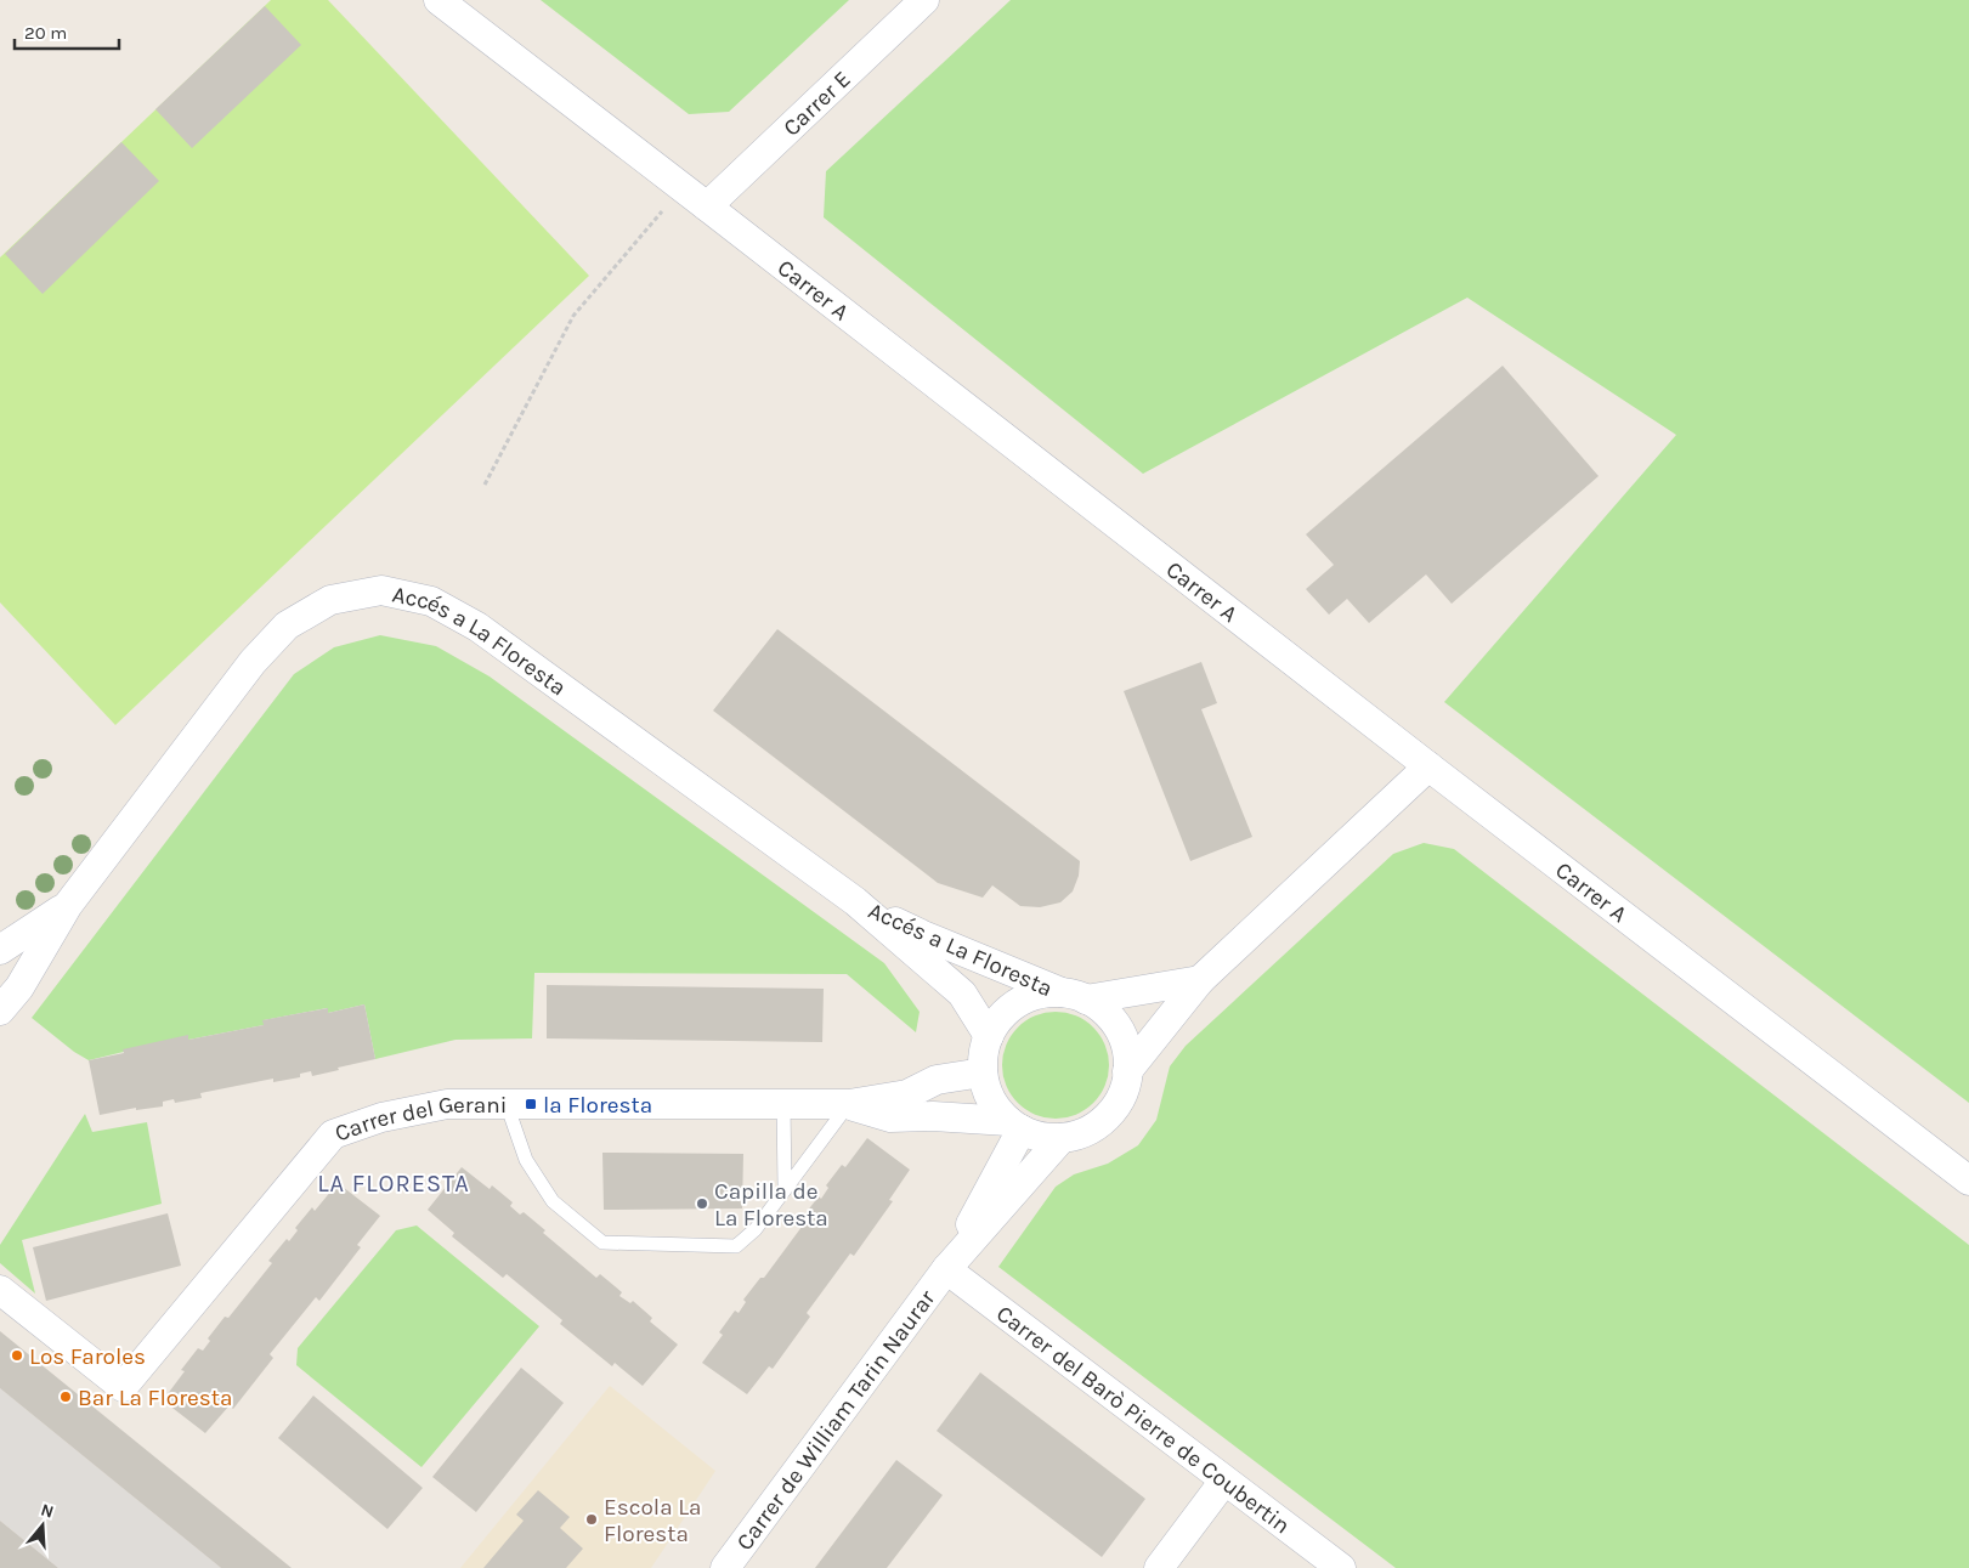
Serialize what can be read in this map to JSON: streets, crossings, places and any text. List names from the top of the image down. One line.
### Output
{"streets":{"street":["Carrer E","Carrer A","Accés a La Floresta","Carrer del Gerani","Carrer de William Tarin Naurar","Carrer del Barò Pierre de Coubertin"]},"crossings":[["Carrer E","Carrer A"],["Accés a La Floresta","Carrer del Gerani"],["Accés a La Floresta","Carrer de William Tarin Naurar"],["Carrer del Gerani","Carrer de William Tarin Naurar"],["Carrer de William Tarin Naurar","Carrer del Barò Pierre de Coubertin"]],"districts":["LA FLORESTA"],"places":{"transit":["la Floresta"],"other":["Capilla de La Floresta","Los Faroles","Bar La Floresta","Escola La Floresta"]},"scale_bar":"20 m","north":"top"}
